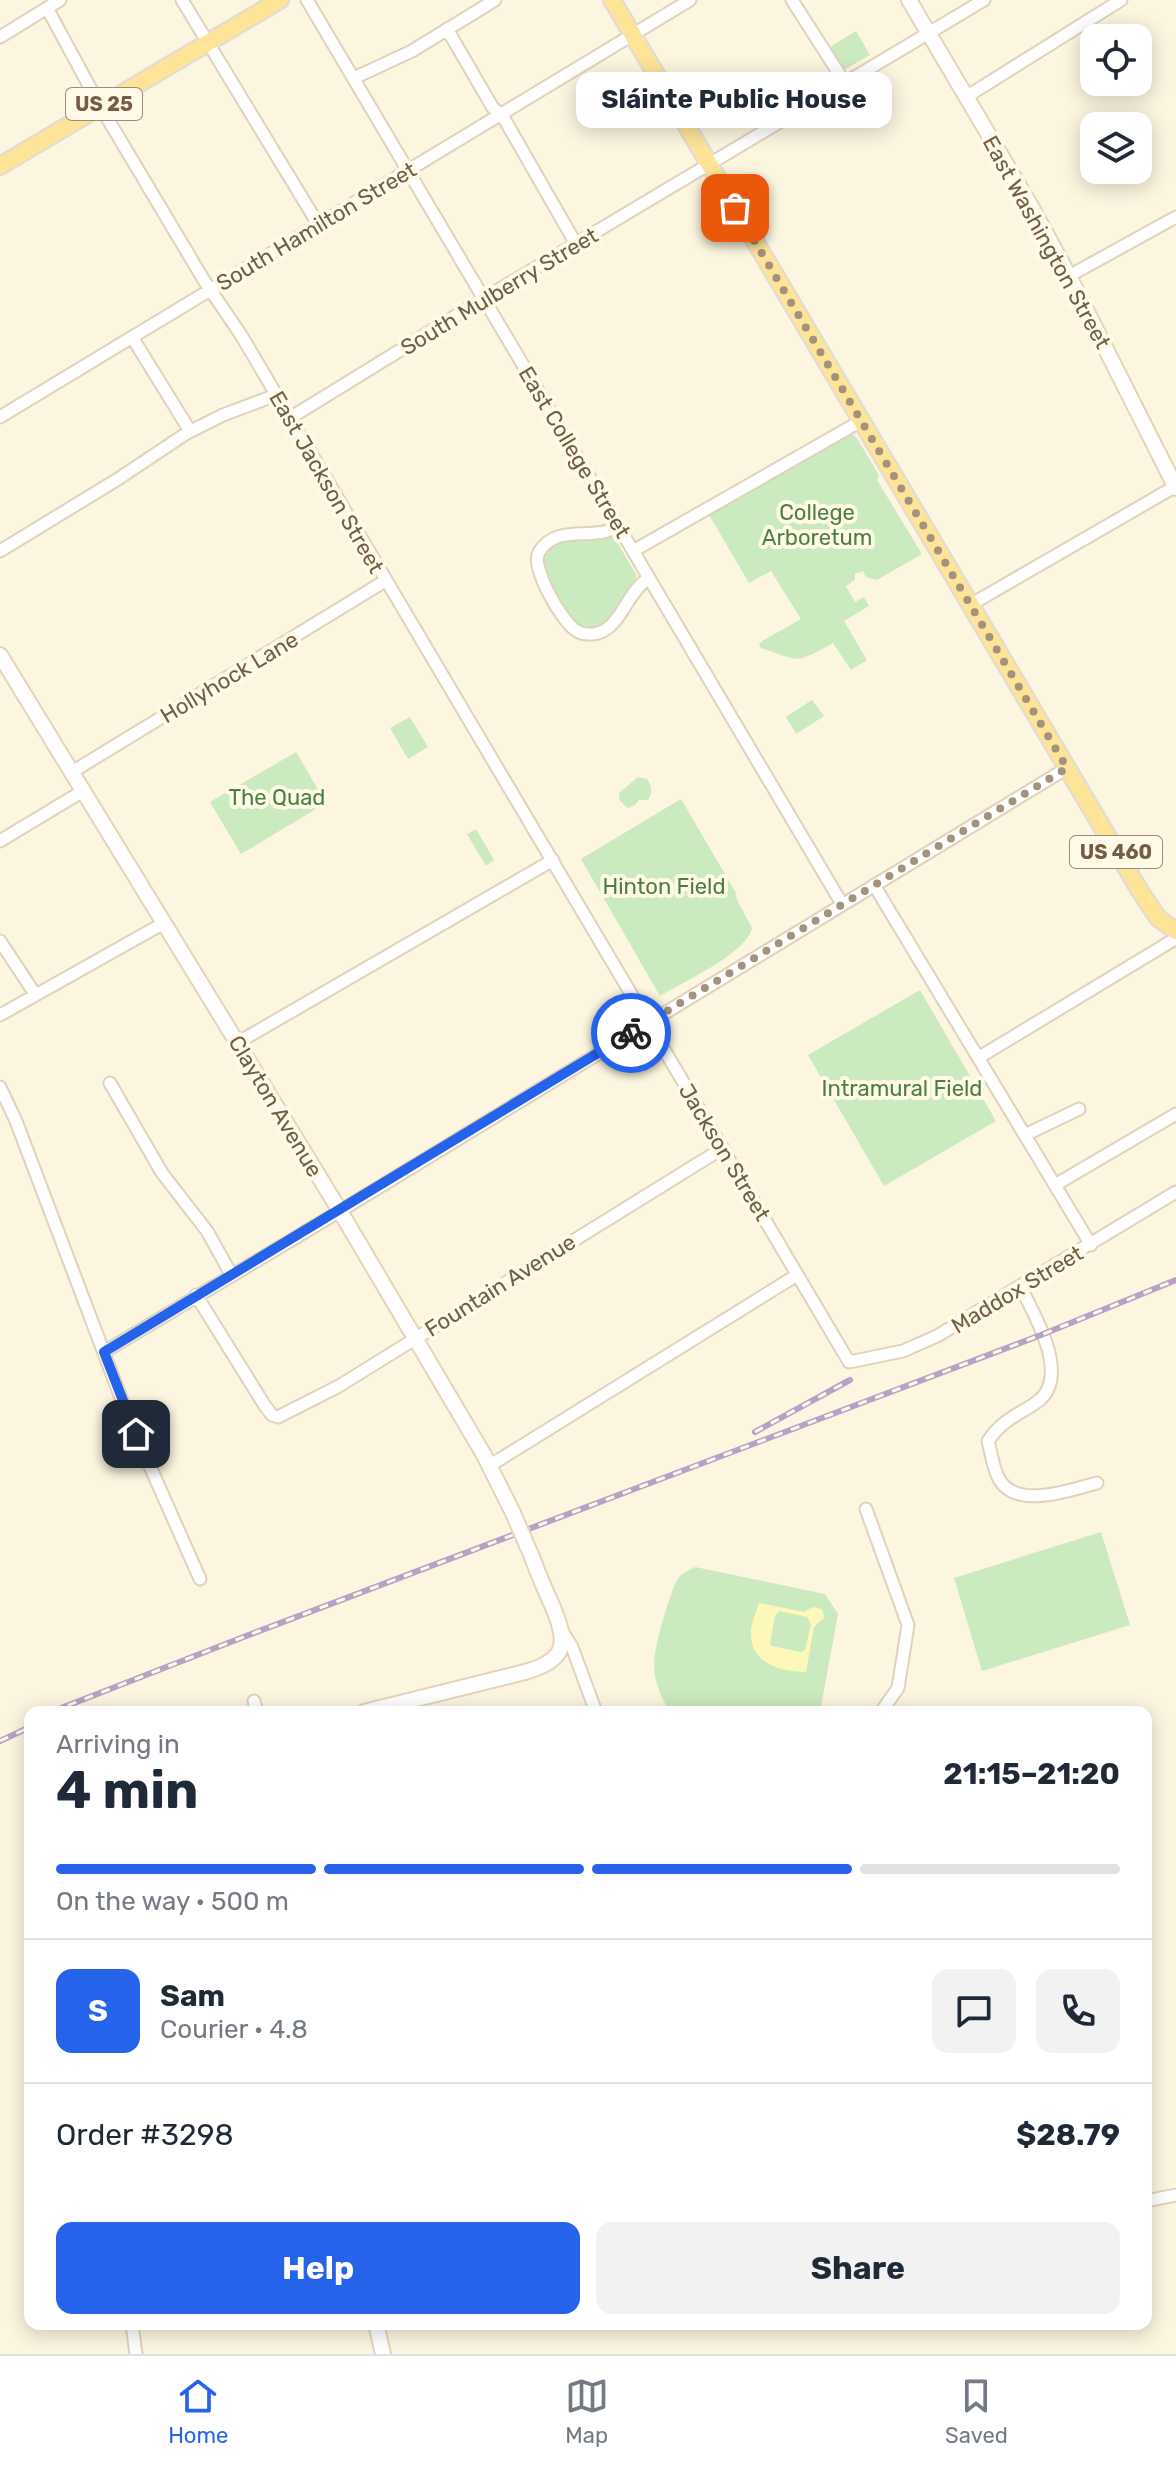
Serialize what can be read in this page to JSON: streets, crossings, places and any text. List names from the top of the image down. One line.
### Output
{"streets":{"main road":["US 25","US 460"],"street":["South Hamilton Street","East Washington Street","South Mulberry Street","East College Street","East Jackson Street","Hollyhock Lane","Clayton Avenue","Jackson Street","Fountain Avenue","Maddox Street"]},"crossings":[["US 25","East Jackson Street"],["South Hamilton Street","East College Street"],["South Hamilton Street","East Jackson Street"],["South Hamilton Street","US 460"],["East Washington Street","South Mulberry Street"],["South Mulberry Street","East College Street"],["South Mulberry Street","East Jackson Street"],["South Mulberry Street","US 460"],["East Jackson Street","Hollyhock Lane"],["East Jackson Street","Jackson Street"],["Hollyhock Lane","Clayton Avenue"],["Clayton Avenue","Fountain Avenue"],["Jackson Street","Fountain Avenue"],["Jackson Street","Maddox Street"]],"parks":["College Arboretum","The Quad","Hinton Field","Intramural Field"],"places":["Sláinte Public House"],"page":{"bubble":"Sláinte Public House","heading":["4 min","Arriving in","21:15–21:20"],"panel":["Sam","Courier · 4.8","Order #3298","$28.79"],"bar":"On the way · 500 m","round":"S","buttons":["Help","Share"],"tabs":["Home","Map","Saved"]}}
